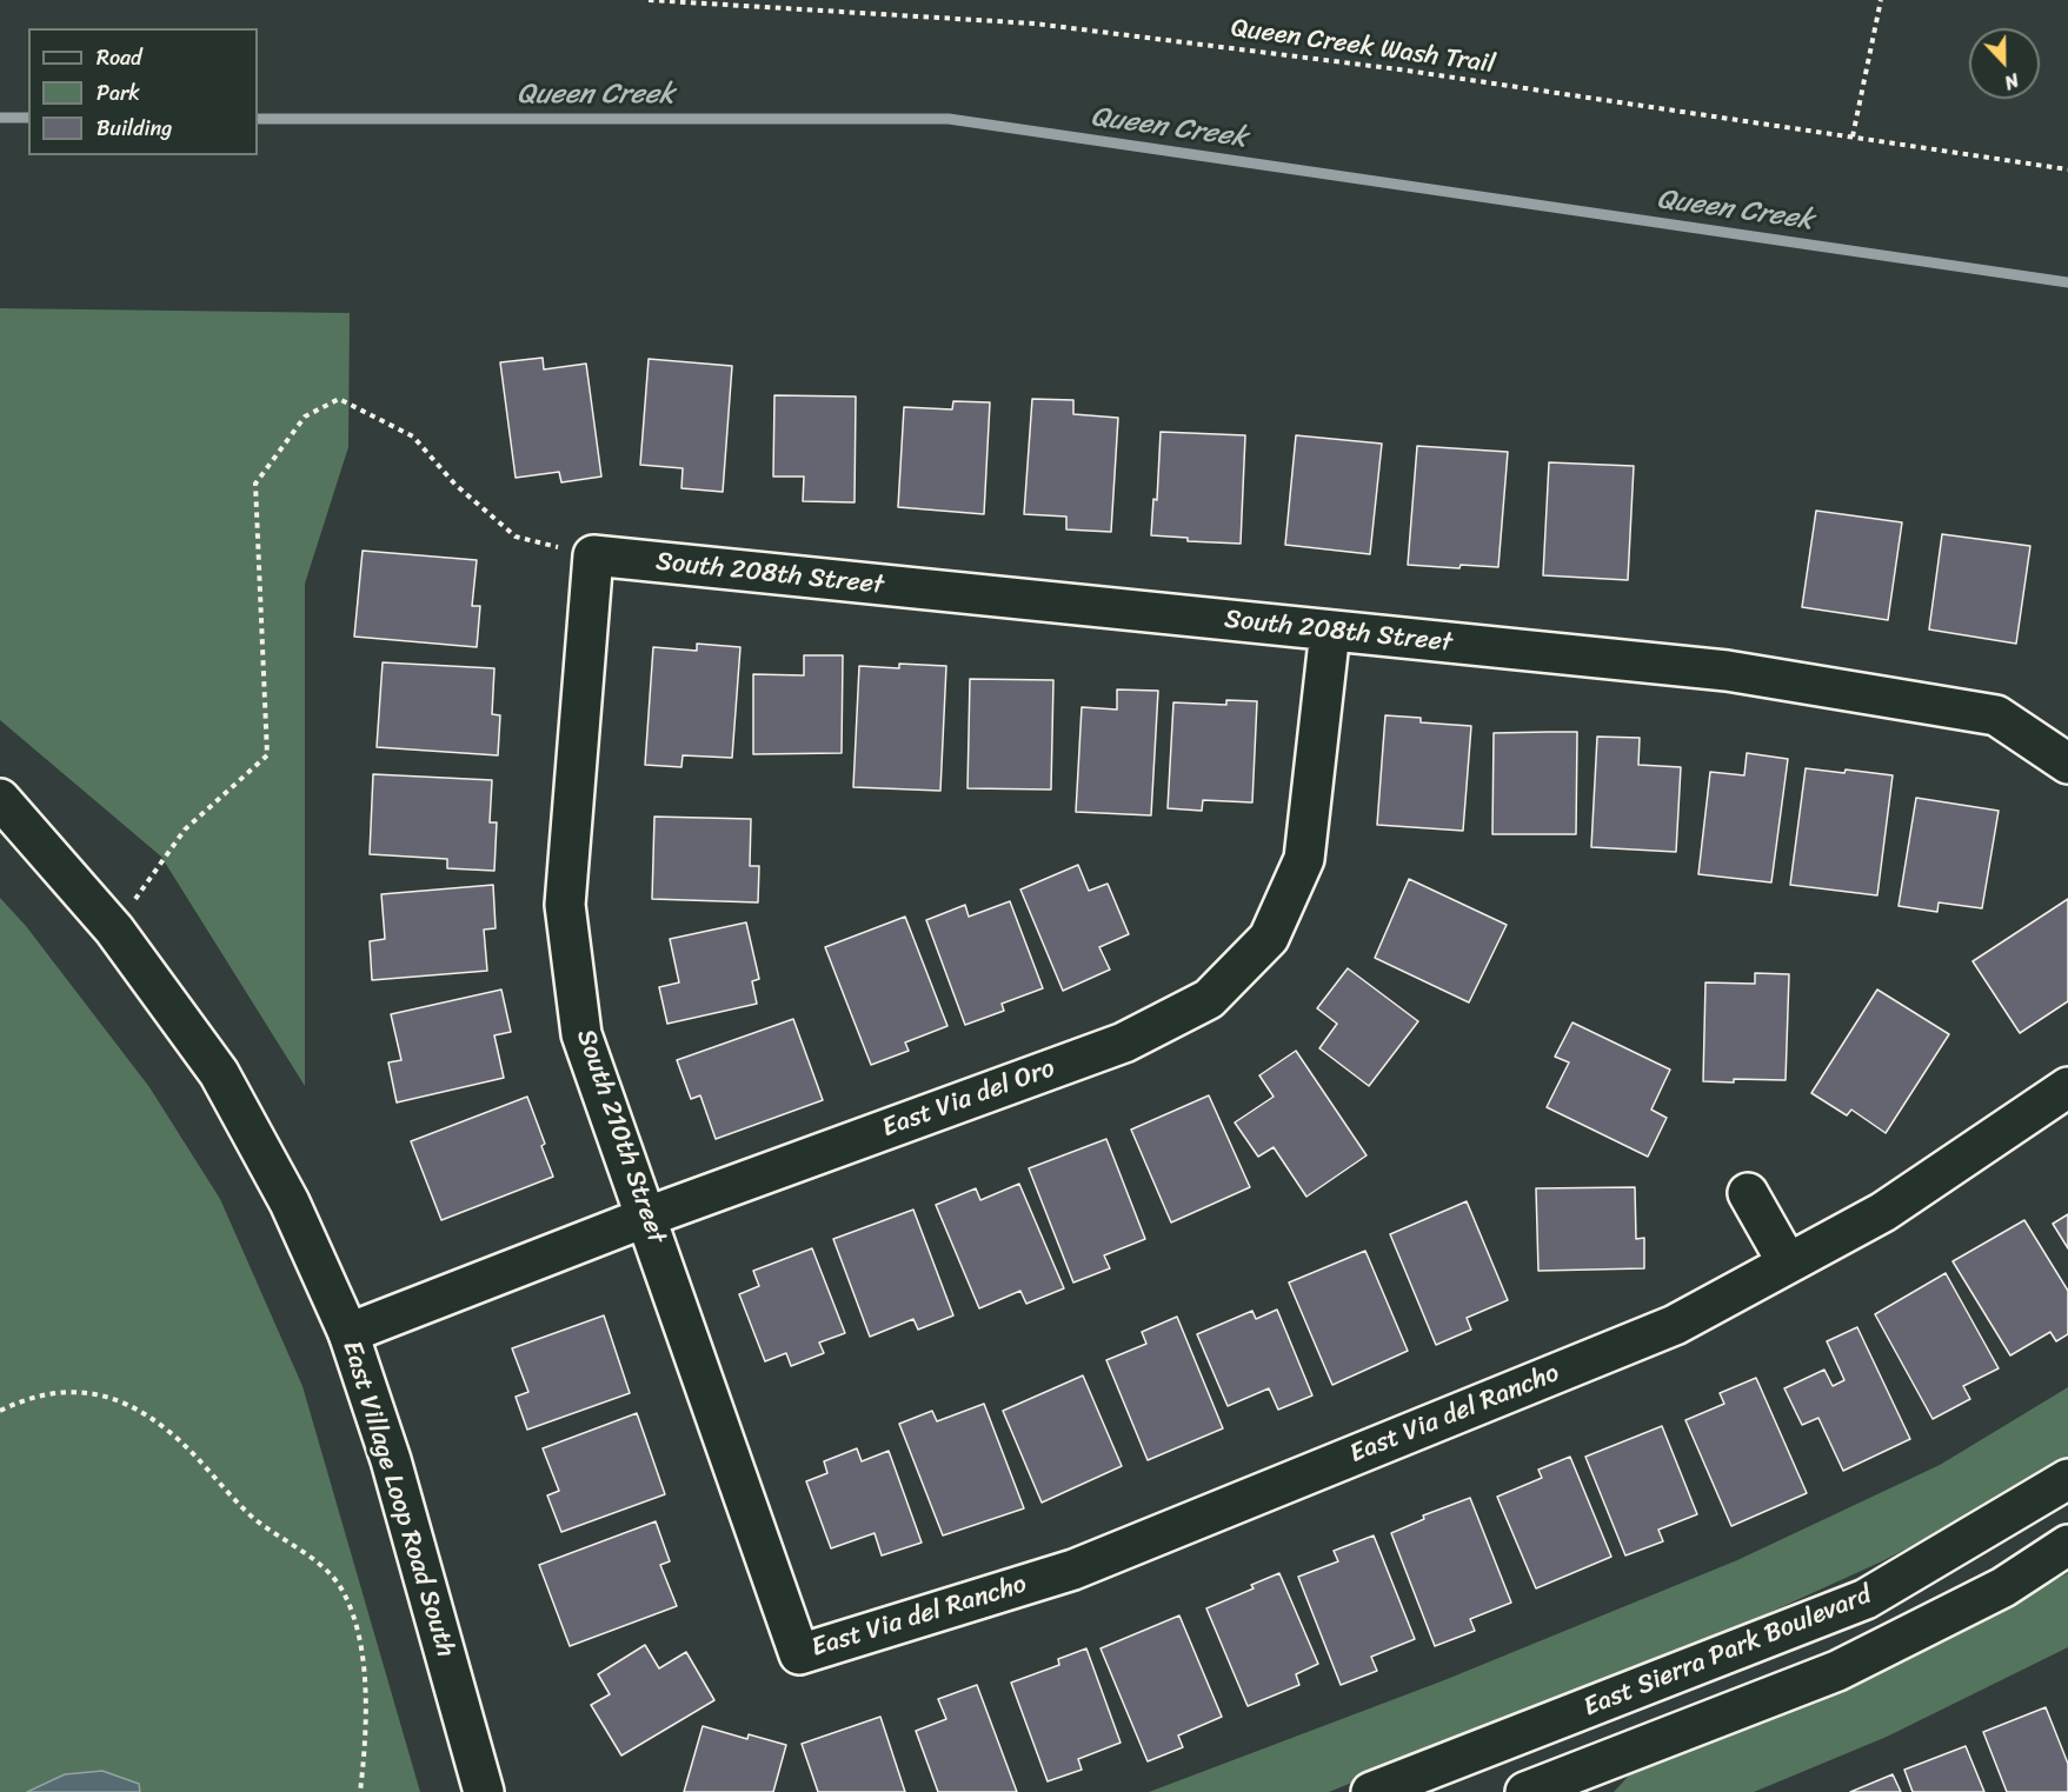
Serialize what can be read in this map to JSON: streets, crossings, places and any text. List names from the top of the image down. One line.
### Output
{"streets":{"street":["South 208th Street","East Via del Oro","South 210th Street","East Via del Rancho","East Village Loop Road South","East Sierra Park Boulevard"],"path":["Queen Creek Wash Trail"]},"crossings":[["South 208th Street","East Via del Oro"],["South 208th Street","South 210th Street"],["East Via del Oro","South 210th Street"],["East Via del Oro","East Village Loop Road South"],["South 210th Street","East Via del Rancho"]],"water":["Queen Creek"],"legend":["Road","Park","Building"],"north":"bottom"}
